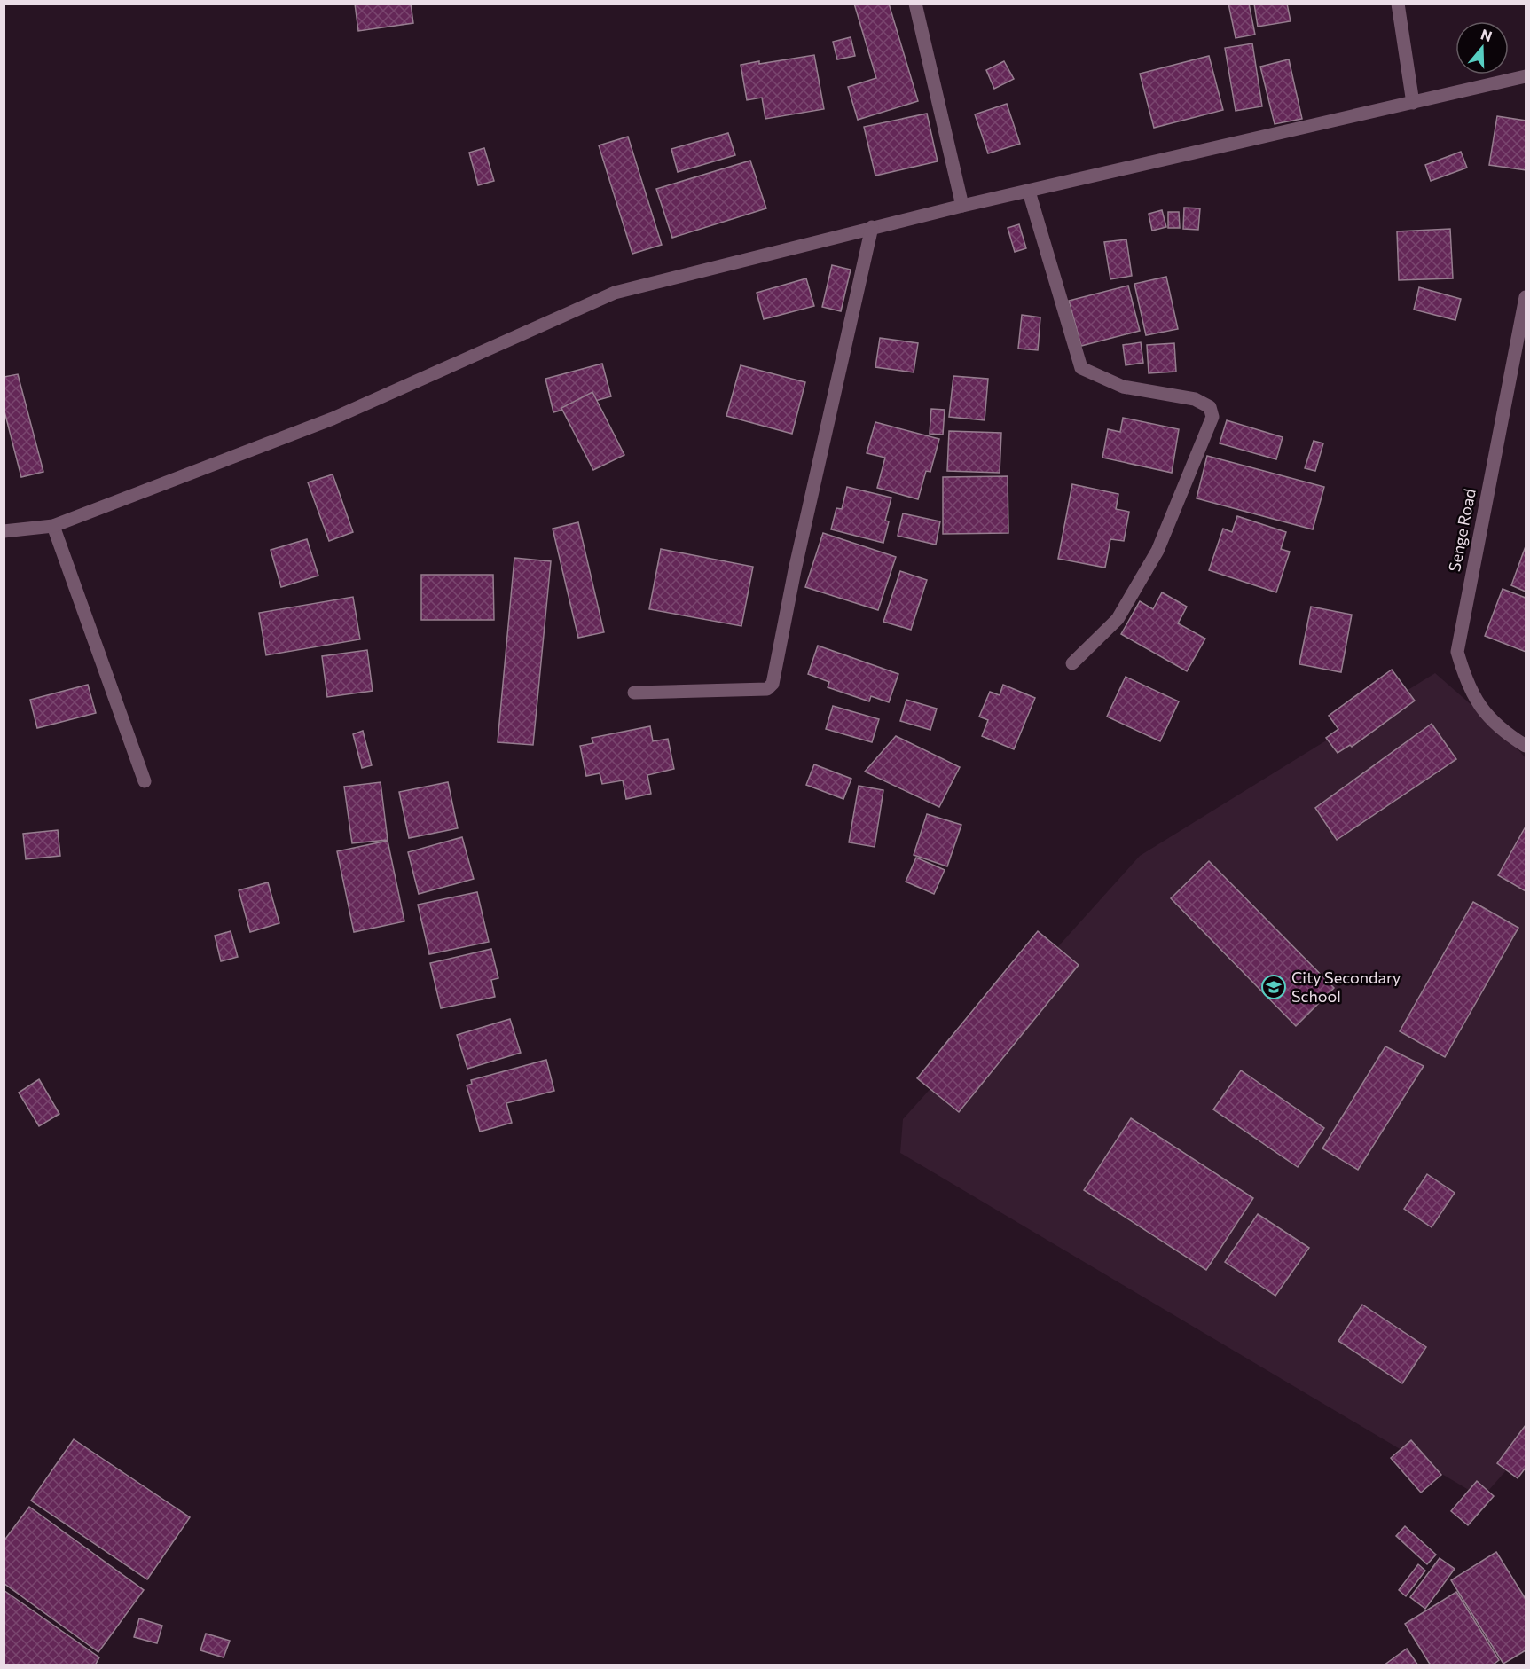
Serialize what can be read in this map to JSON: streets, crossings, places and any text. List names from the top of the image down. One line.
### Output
{"streets":{"street":["Senge Road"]},"places":{"school or university":["City Secondary School"]},"north":"top"}
